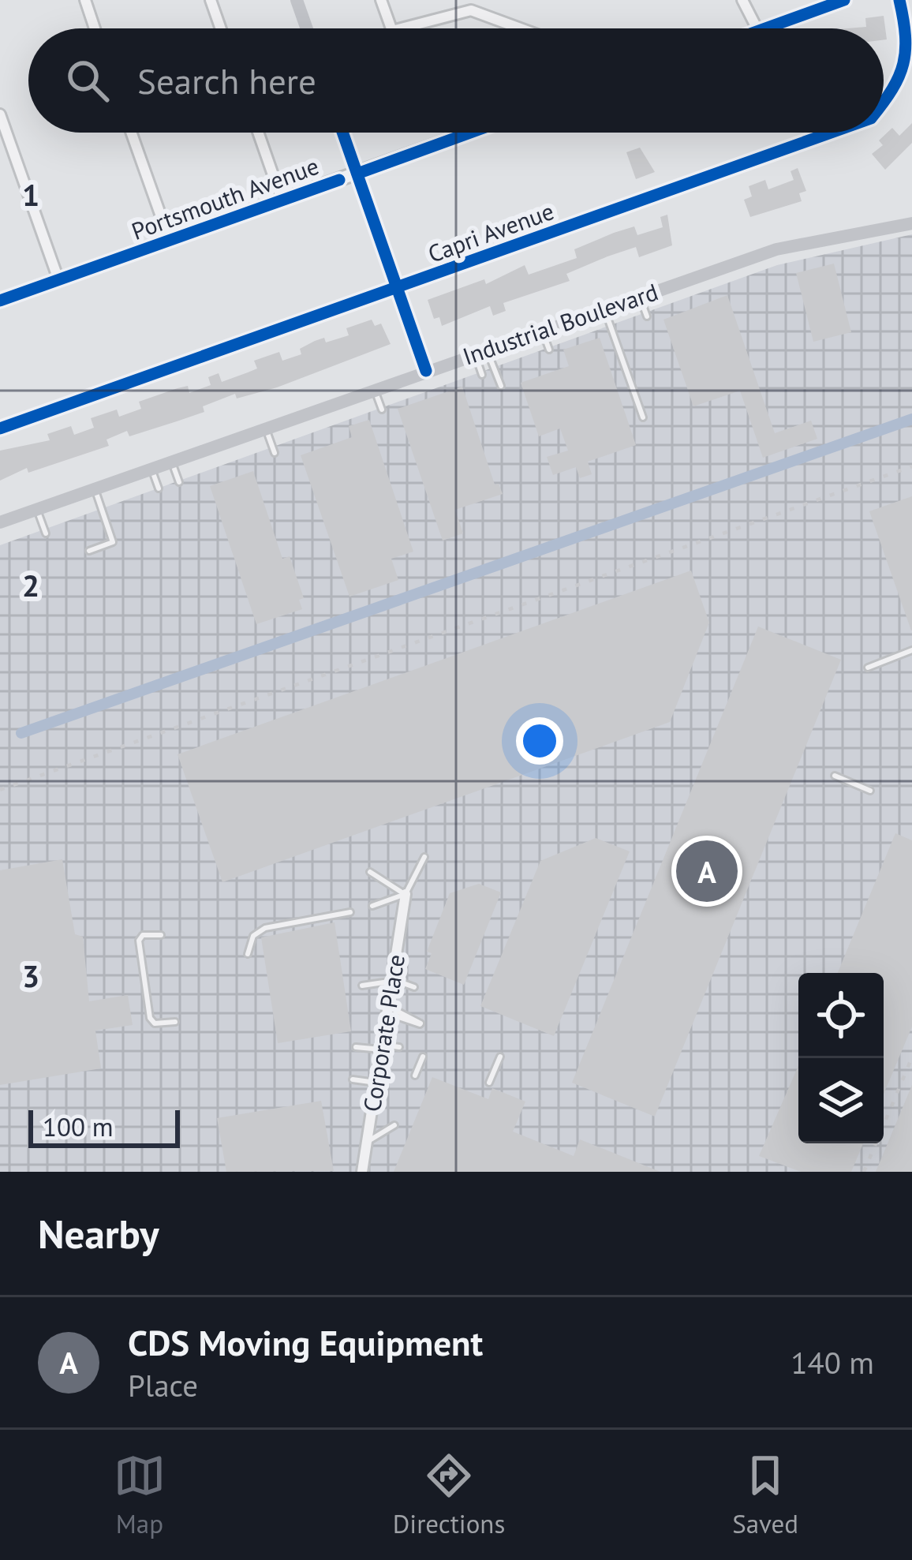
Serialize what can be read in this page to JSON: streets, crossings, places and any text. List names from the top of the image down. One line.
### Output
{"streets":{"main road":["Industrial Boulevard"],"street":["Portsmouth Avenue","Capri Avenue","Corporate Place"]},"scale_bar":"100 m","page":{"search":"Search here","pins":"A","scale":"100 m","heading":"Nearby","list":[{"mark":"A","name":"CDS Moving Equipment","note":"Place","value":"140 m"}],"nav":["Map","Directions","Saved"]},"grid":{"rows":["1","2","3"]}}
